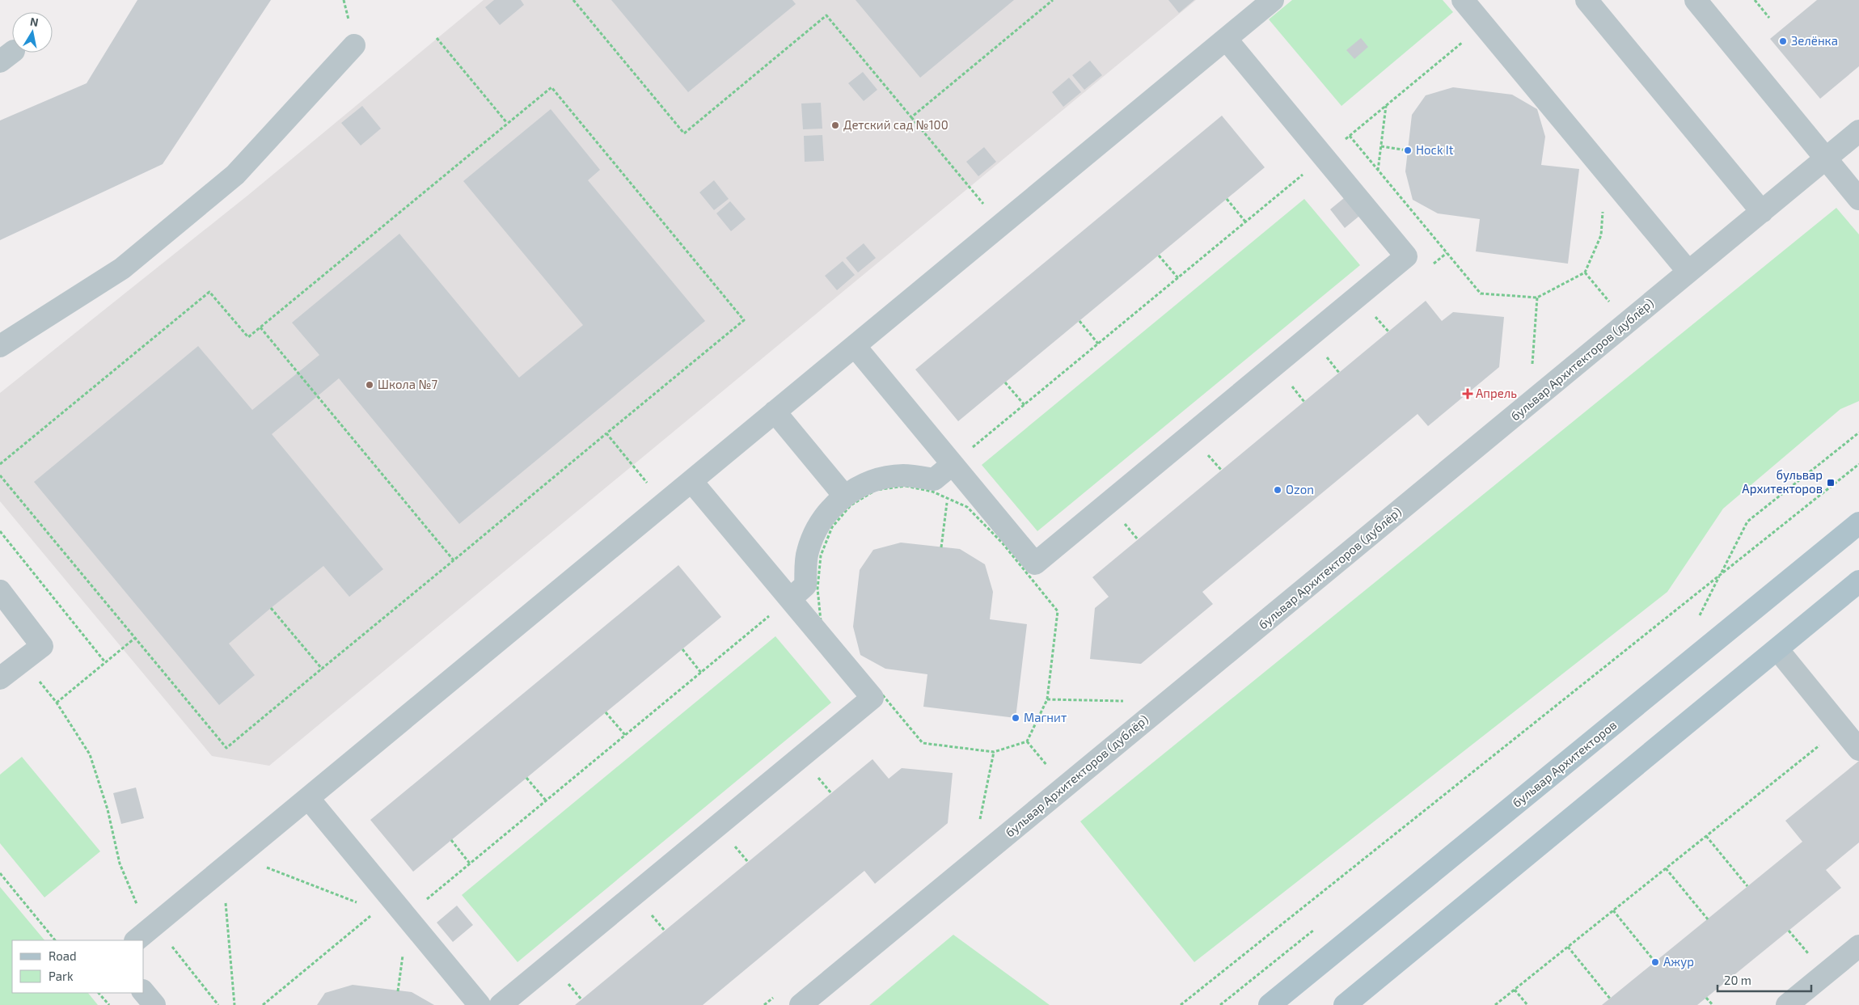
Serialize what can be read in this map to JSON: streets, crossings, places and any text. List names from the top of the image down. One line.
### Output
{"streets":{"main road":["бульвар Архитекторов"],"street":["бульвар Архитекторов (дублёр)"]},"places":{"other":["Зелёнка","Детский сад №100","Hock It","Школа №7","Ozon","Магнит","Ажур"],"health":["Апрель"],"transit":["бульвар Архитекторов"]},"legend":["Road","Park"],"scale_bar":"20 m","north":"top"}
